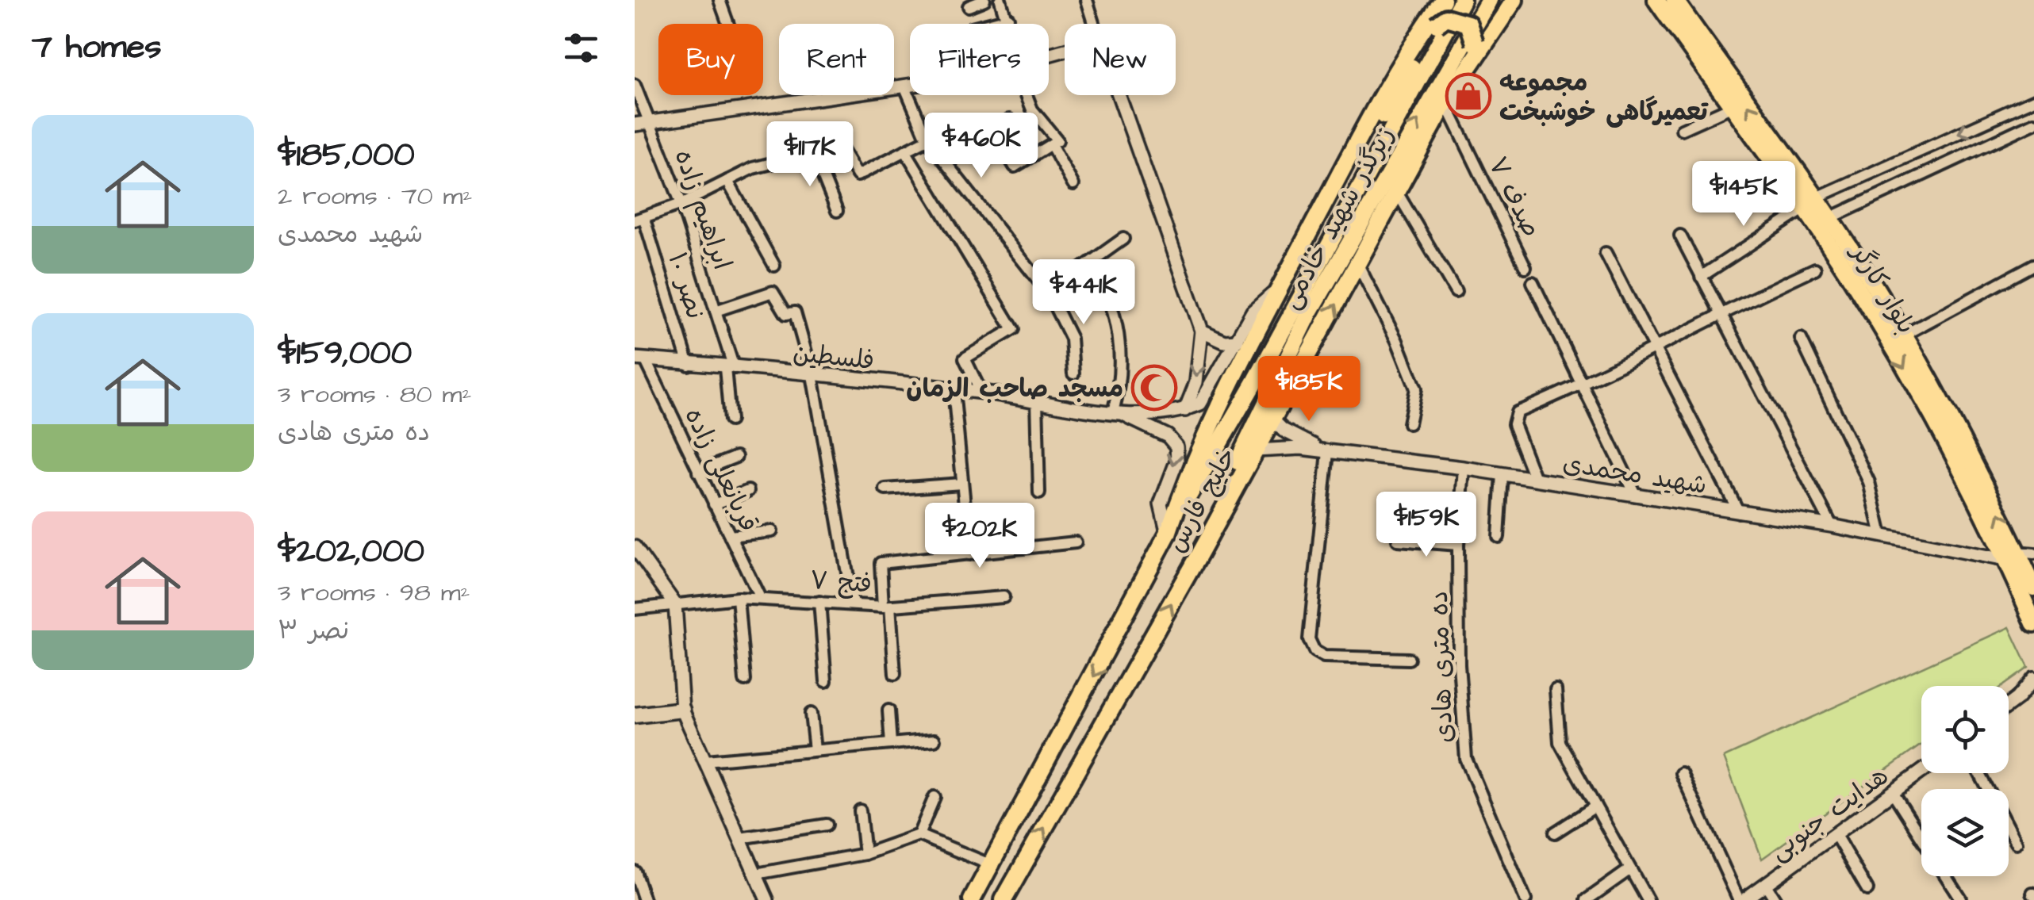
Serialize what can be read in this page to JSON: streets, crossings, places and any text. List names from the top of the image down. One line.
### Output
{"streets":{"main road":["زیرگذر شهید خادمی","بلوار کارگر","خلیج فارس"],"street":["صدف ۷","ابراهیم زاده","نصر ۱۰","فلسطین","قربانعلی زاده","شهید محمدی","فتح ۷","ده متری هادی","هدایت جنوبی"]},"crossings":[["صدف ۷","خلیج فارس"],["ابراهیم زاده","فلسطین"],["زیرگذر شهید خادمی","فلسطین"],["زیرگذر شهید خادمی","خلیج فارس"],["نصر ۱۰","فلسطین"],["بلوار کارگر","شهید محمدی"],["فلسطین","قربانعلی زاده"],["فلسطین","خلیج فارس"],["قربانعلی زاده","فتح ۷"],["شهید محمدی","خلیج فارس"],["شهید محمدی","ده متری هادی"]],"places":{"shop":["مجموعه تعمیرگاهی خوشبخت"],"mosque":["مسجد صاحب الزمان"]},"page":{"heading":"7 homes","chip":["Buy","Rent","Filters","New"],"list":[{"name":"$185,000","note":"2 rooms · 70 m² · شهید محمدی"},{"name":"$159,000","note":"3 rooms · 80 m² · ده متری هادی"},{"name":"$202,000","note":"3 rooms · 98 m² · نصر ۳"}],"price":["$460K","$117K","$145K","$441K","$185K","$159K","$202K"]}}
